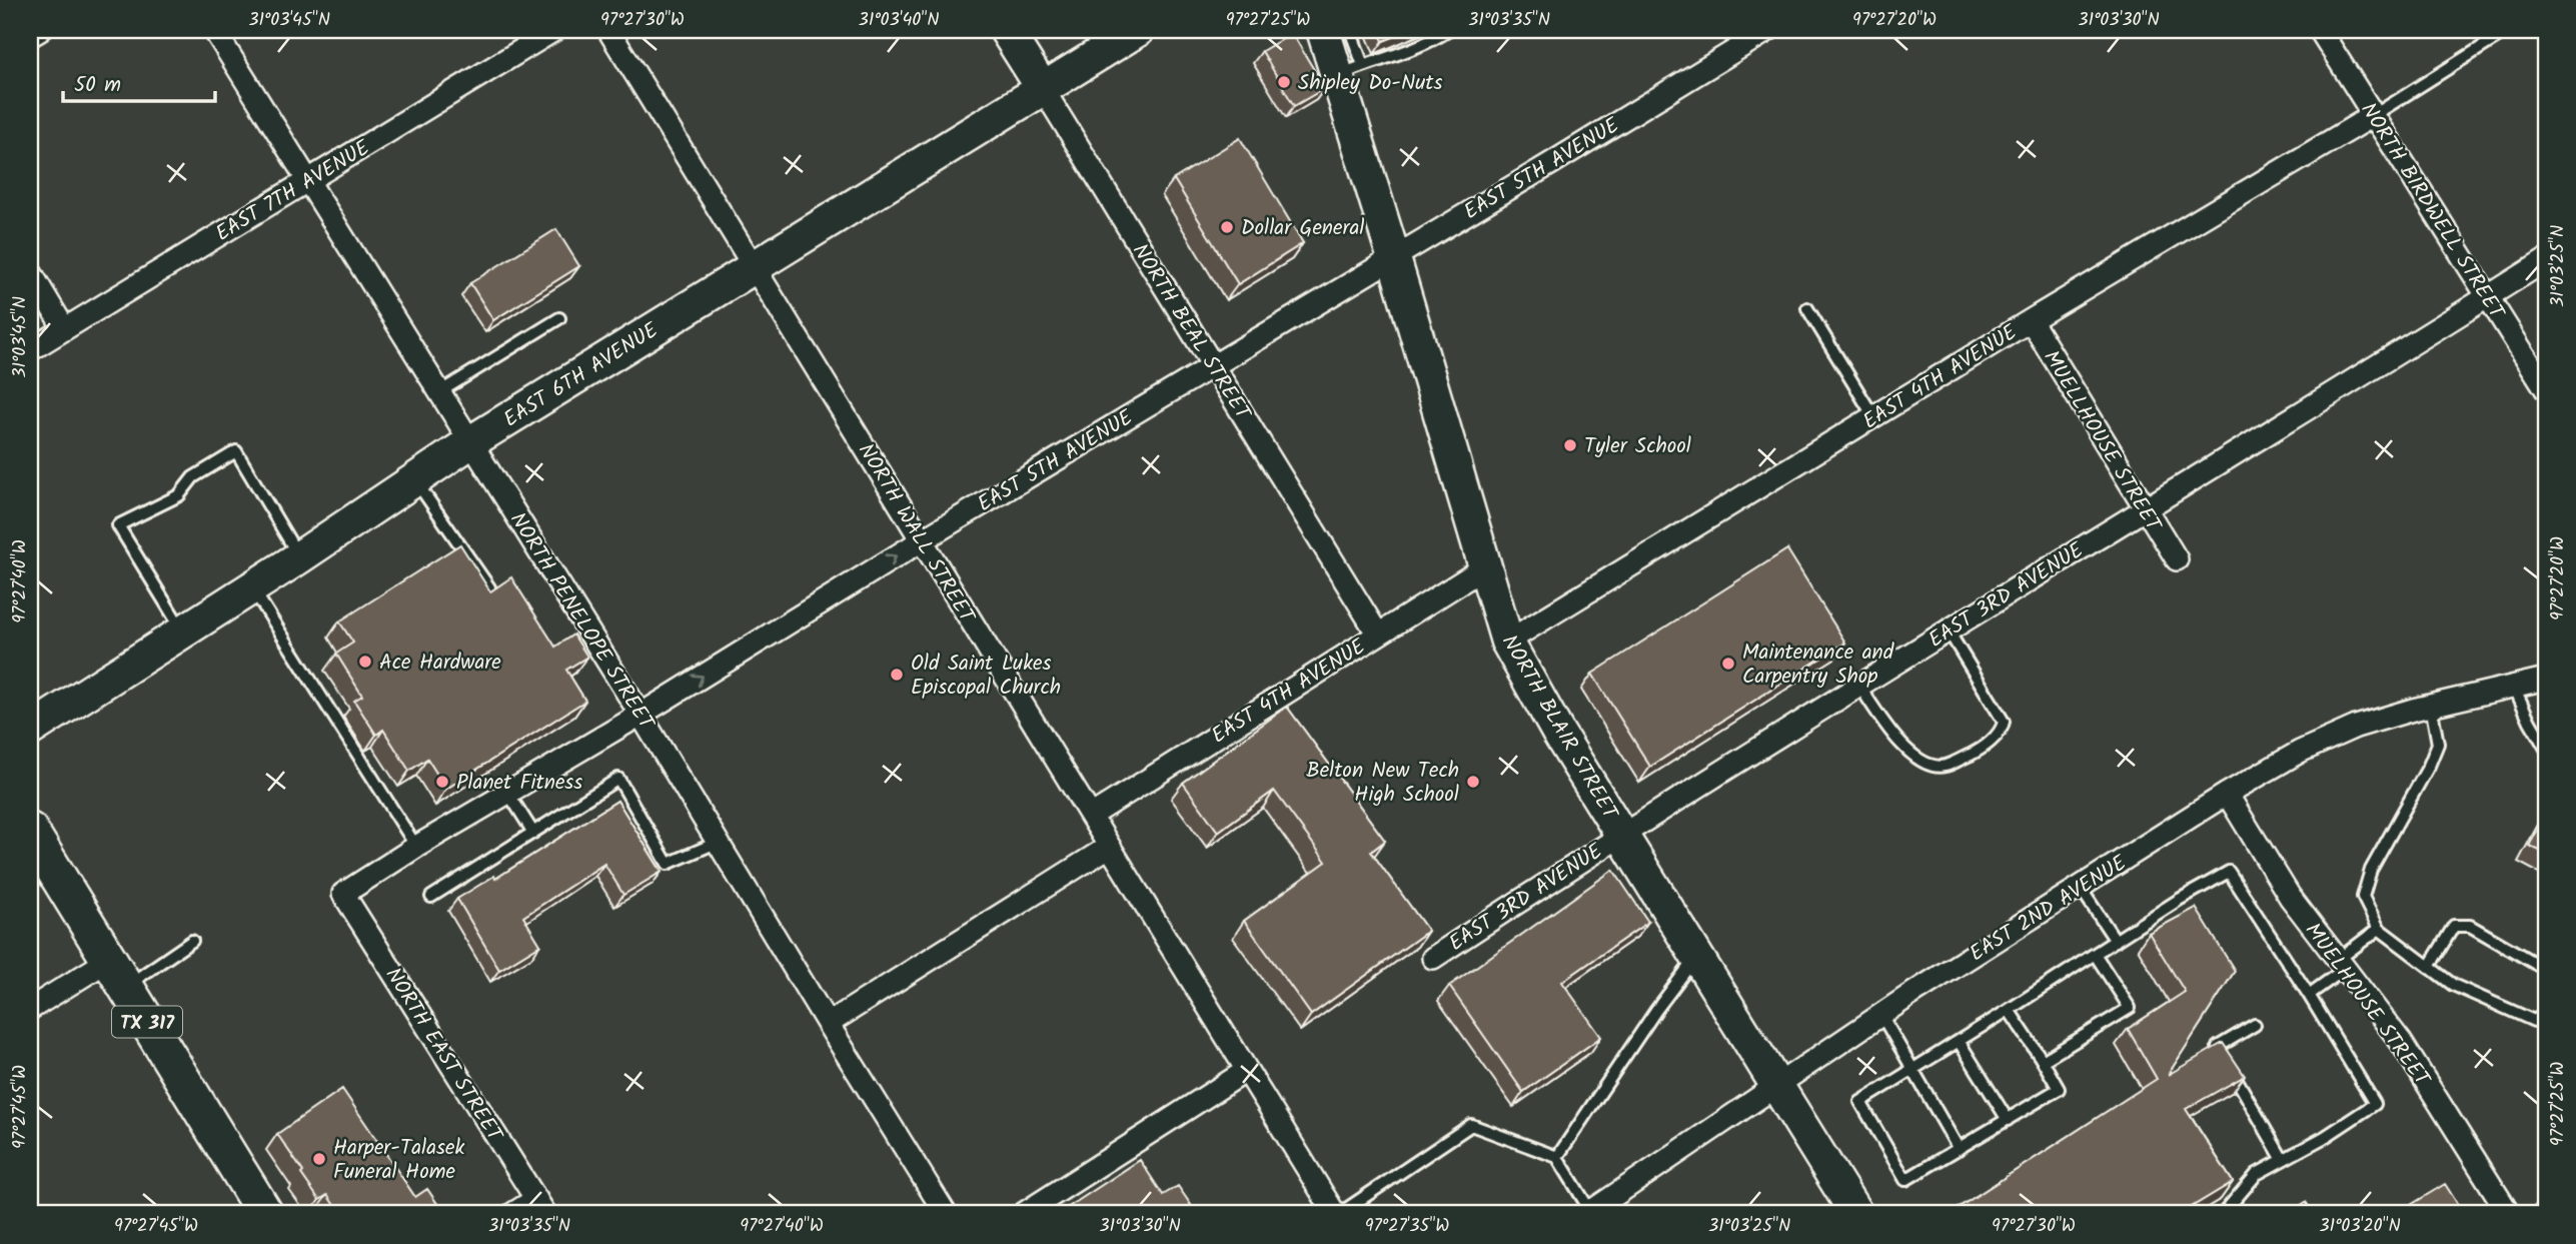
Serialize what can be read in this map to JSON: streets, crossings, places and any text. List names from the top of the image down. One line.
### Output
{"streets":{"main road":["TX 317"],"street":["EAST 5TH AVENUE","EAST 7TH AVENUE","NORTH BIRDWELL STREET","NORTH BEAL STREET","EAST 6TH AVENUE","EAST 4TH AVENUE","MUELLHOUSE STREET","NORTH WALL STREET","EAST 3RD AVENUE","NORTH PENELOPE STREET","NORTH BLAIR STREET","EAST 2ND AVENUE","MUELHOUSE STREET","NORTH EAST STREET"]},"crossings":[["EAST 5TH AVENUE","NORTH BEAL STREET"],["EAST 5TH AVENUE","NORTH WALL STREET"],["EAST 5TH AVENUE","NORTH PENELOPE STREET"],["EAST 5TH AVENUE","NORTH BLAIR STREET"],["EAST 5TH AVENUE","NORTH EAST STREET"],["EAST 7TH AVENUE","NORTH PENELOPE STREET"],["NORTH BIRDWELL STREET","EAST 4TH AVENUE"],["NORTH BIRDWELL STREET","EAST 3RD AVENUE"],["NORTH BEAL STREET","EAST 6TH AVENUE"],["NORTH BEAL STREET","EAST 4TH AVENUE"],["EAST 6TH AVENUE","NORTH WALL STREET"],["EAST 6TH AVENUE","NORTH PENELOPE STREET"],["EAST 4TH AVENUE","MUELLHOUSE STREET"],["EAST 4TH AVENUE","NORTH WALL STREET"],["EAST 4TH AVENUE","NORTH BLAIR STREET"],["MUELLHOUSE STREET","EAST 3RD AVENUE"],["EAST 3RD AVENUE","NORTH BLAIR STREET"],["NORTH BLAIR STREET","EAST 2ND AVENUE"],["EAST 2ND AVENUE","MUELHOUSE STREET"]],"places":["Shipley Do-Nuts","Dollar General","Tyler School","Ace Hardware","Maintenance and Carpentry Shop","Old Saint Lukes Episcopal Church","Planet Fitness","Belton New Tech High School","Harper-Talasek Funeral Home"],"scale_bar":"50 m","coordinates":["31°03'45\"N","97°27'30\"W","31°03'40\"N","97°27'25\"W","31°03'35\"N","97°27'20\"W","31°03'30\"N","31°03'25\"N","97°27'40\"W","97°27'45\"W","97°27'35\"W","31°03'20\"N"]}
